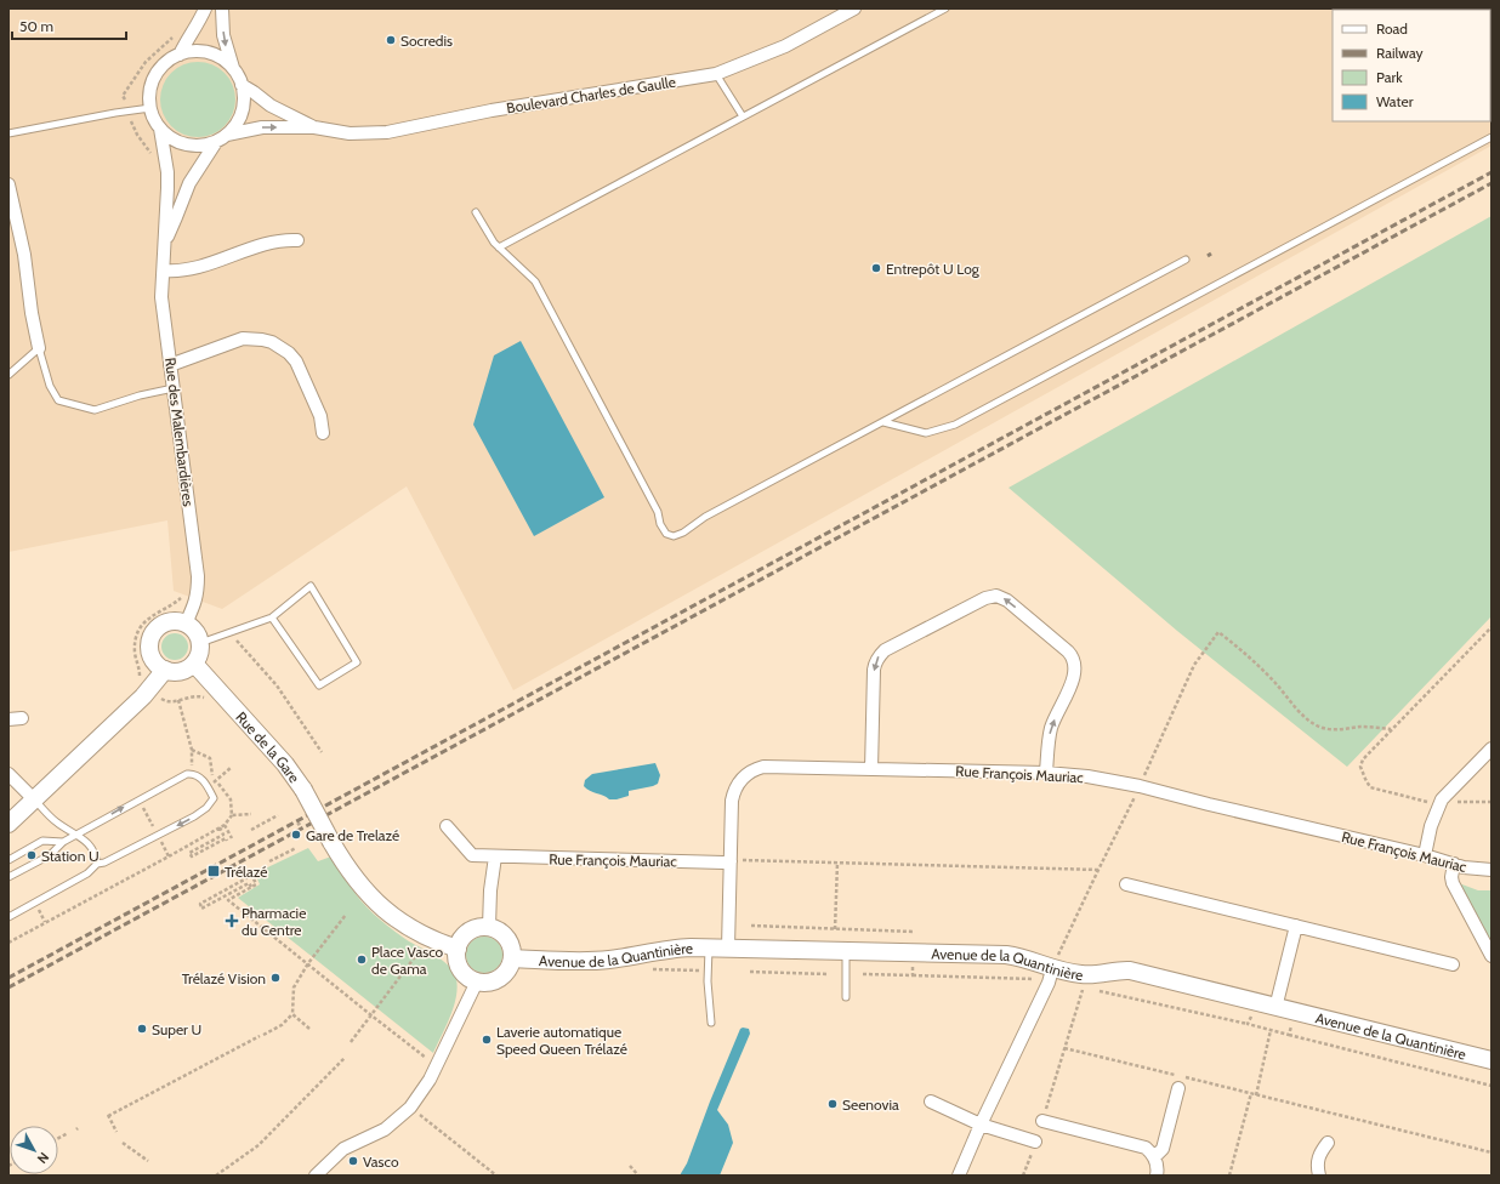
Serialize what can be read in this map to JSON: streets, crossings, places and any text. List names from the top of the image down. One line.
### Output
{"streets":{"street":["Boulevard Charles de Gaulle","Rue des Malembardières","Rue de la Gare","Rue François Mauriac","Avenue de la Quantinière"]},"crossings":[["Boulevard Charles de Gaulle","Rue des Malembardières"],["Rue des Malembardières","Rue de la Gare"],["Rue de la Gare","Avenue de la Quantinière"],["Rue François Mauriac","Avenue de la Quantinière"]],"places":{"other":["Socredis","Entrepôt U Log","Gare de Trelazé","Station U","Place Vasco de Gama","Trélazé Vision","Super U","Laverie automatique Speed Queen Trélazé","Seenovia","Vasco"],"transit":["Trélazé"],"health":["Pharmacie du Centre"]},"legend":["Road","Railway","Park","Water"],"scale_bar":"50 m","north":"bottom right"}
